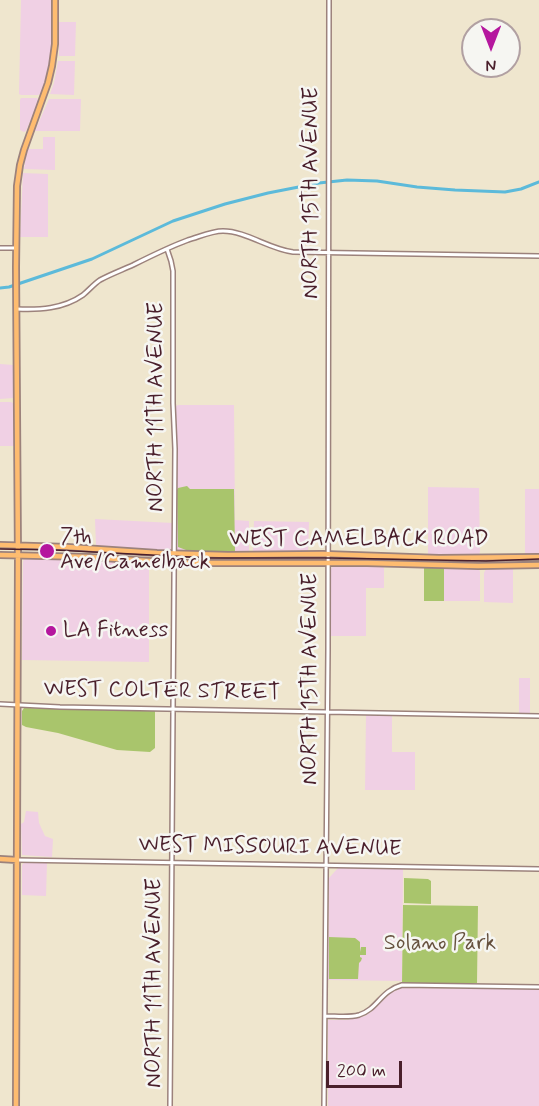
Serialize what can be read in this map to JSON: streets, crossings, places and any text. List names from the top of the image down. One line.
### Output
{"streets":{"main road":["WEST CAMELBACK ROAD","WEST MISSOURI AVENUE"],"street":["NORTH 15TH AVENUE","NORTH 11TH AVENUE","WEST COLTER STREET"]},"crossings":[["NORTH 15TH AVENUE","WEST CAMELBACK ROAD"],["NORTH 15TH AVENUE","WEST COLTER STREET"],["NORTH 15TH AVENUE","WEST MISSOURI AVENUE"],["NORTH 11TH AVENUE","WEST CAMELBACK ROAD"],["NORTH 11TH AVENUE","WEST COLTER STREET"],["NORTH 11TH AVENUE","WEST MISSOURI AVENUE"]],"parks":["Solano Park"],"places":["7th Ave/Camelback","LA Fitness"],"scale_bar":"200 m","north":"bottom"}
